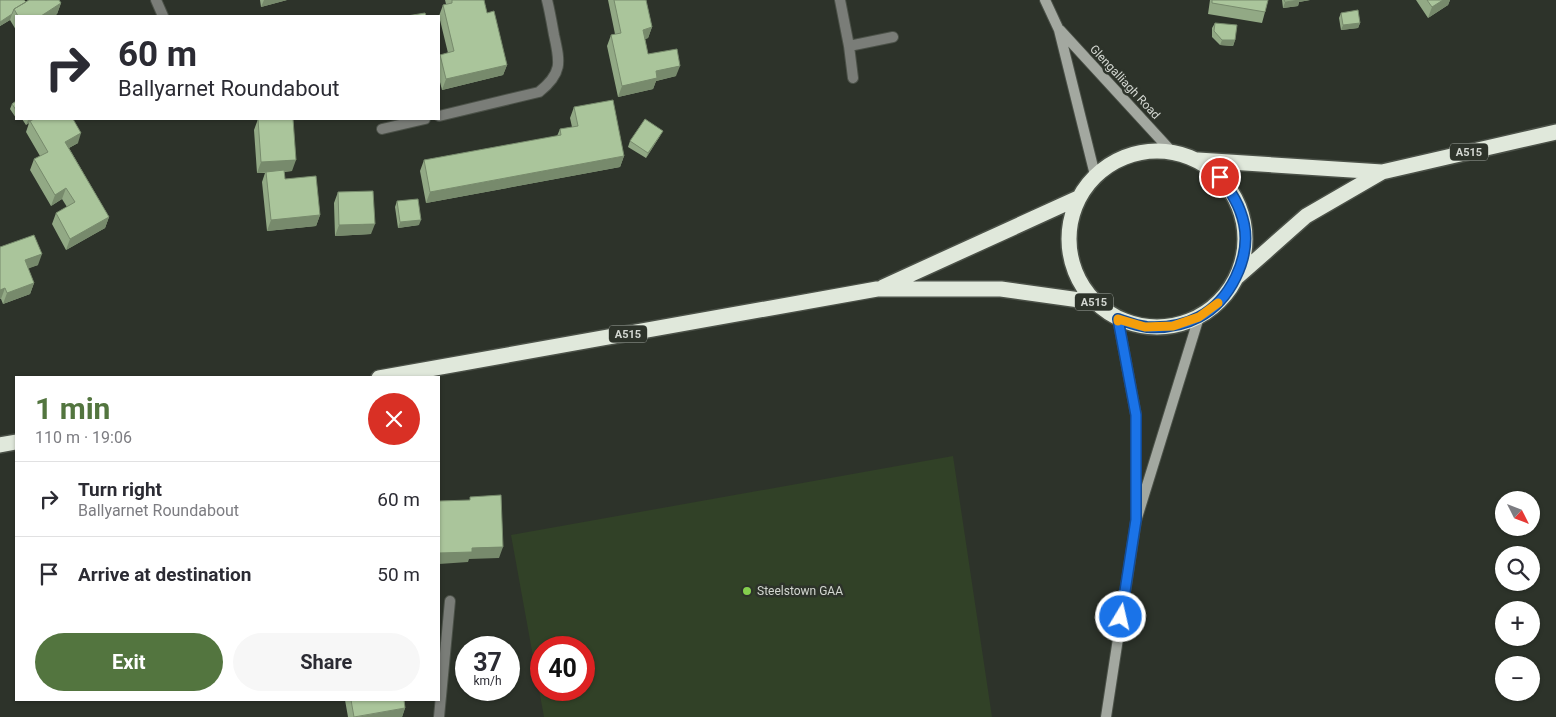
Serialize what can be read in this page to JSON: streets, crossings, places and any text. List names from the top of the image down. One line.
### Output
{"streets":{"highway":["A515"],"street":["Glengalliagh Road"]},"crossings":[["Glengalliagh Road","A515"]],"places":["Steelstown GAA"],"north":"bottom right","page":{"turn":["60 m","Ballyarnet Roundabout"],"heading":["1 min","110 m · 19:06"],"list":[{"name":"Turn right","note":"Ballyarnet Roundabout","value":"60 m"},{"name":"Arrive at destination","value":"50 m"}],"map_buttons":["+","−"],"buttons":["Exit","Share"],"speed":"37 km/h","limit":"40"}}
